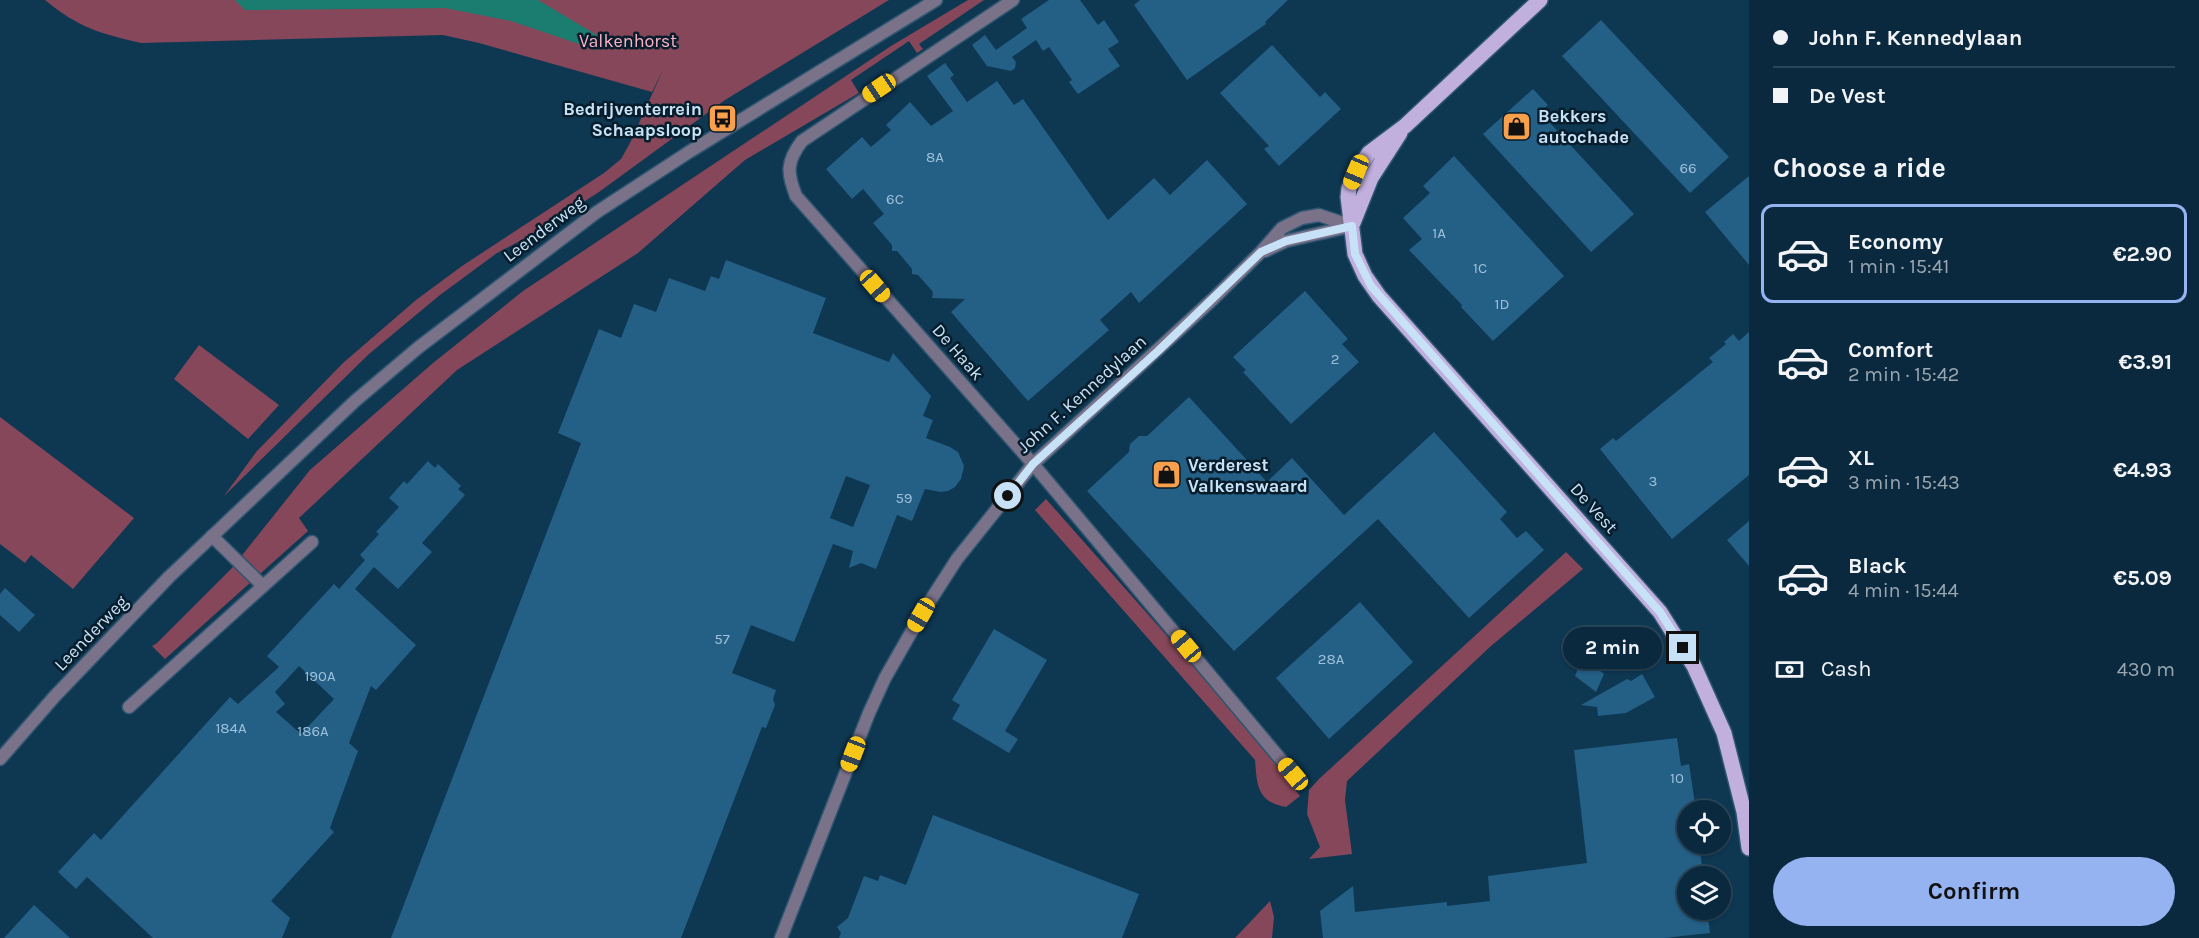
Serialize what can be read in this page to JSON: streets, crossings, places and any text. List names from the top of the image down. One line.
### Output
{"streets":{"main road":["De Vest"],"street":["Leenderweg","De Haak","John F. Kennedylaan"]},"crossings":[["De Haak","John F. Kennedylaan"],["John F. Kennedylaan","De Vest"]],"parks":["Valkenhorst"],"places":{"bus stop":["Bedrijventerrein Schaapsloop"],"shop":["Bekkers autochade","Verderest Valkenswaard"]},"house_numbers":["8A","66","6C","1A","1C","1D","2","3","59","57","28A","190A","184A","186A","10"],"page":{"banner":["John F. Kennedylaan","De Vest"],"heading":"Choose a ride","list":[{"name":"Economy","note":"1 min · 15:41","value":"€2.90"},{"name":"Comfort","note":"2 min · 15:42","value":"€3.91"},{"name":"XL","note":"3 min · 15:43","value":"€4.93"},{"name":"Black","note":"4 min · 15:44","value":"€5.09"}],"bubble":"2 min","pay":["Cash","430 m"],"buttons":"Confirm"}}
